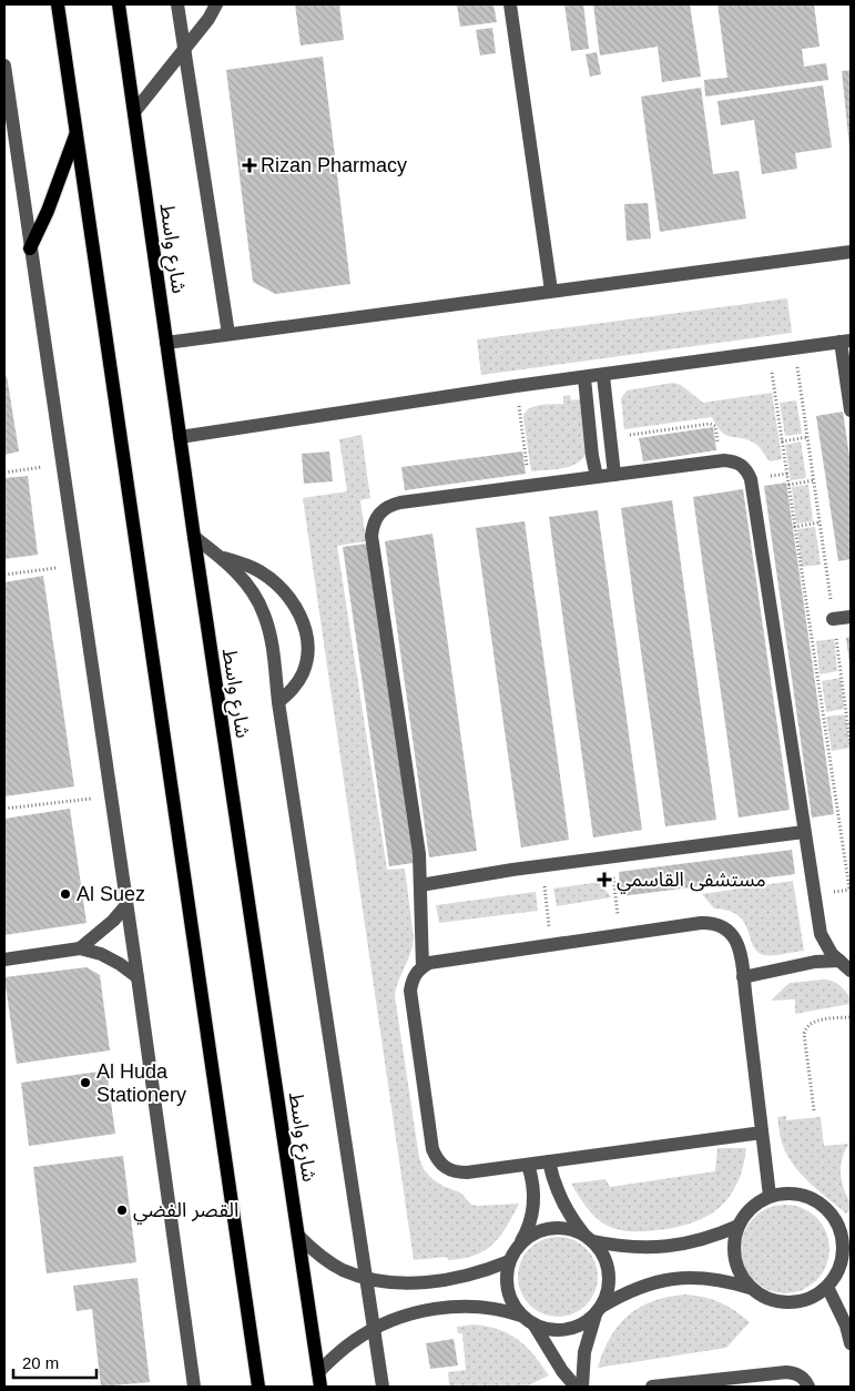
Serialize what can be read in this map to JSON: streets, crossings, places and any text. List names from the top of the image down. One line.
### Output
{"streets":{"main road":["شارع واسط"]},"places":{"health":["Rizan Pharmacy","مستشفى القاسمي"],"other":["Al Suez","Al Huda Stationery","القصر الفضي"]},"scale_bar":"20 m"}
